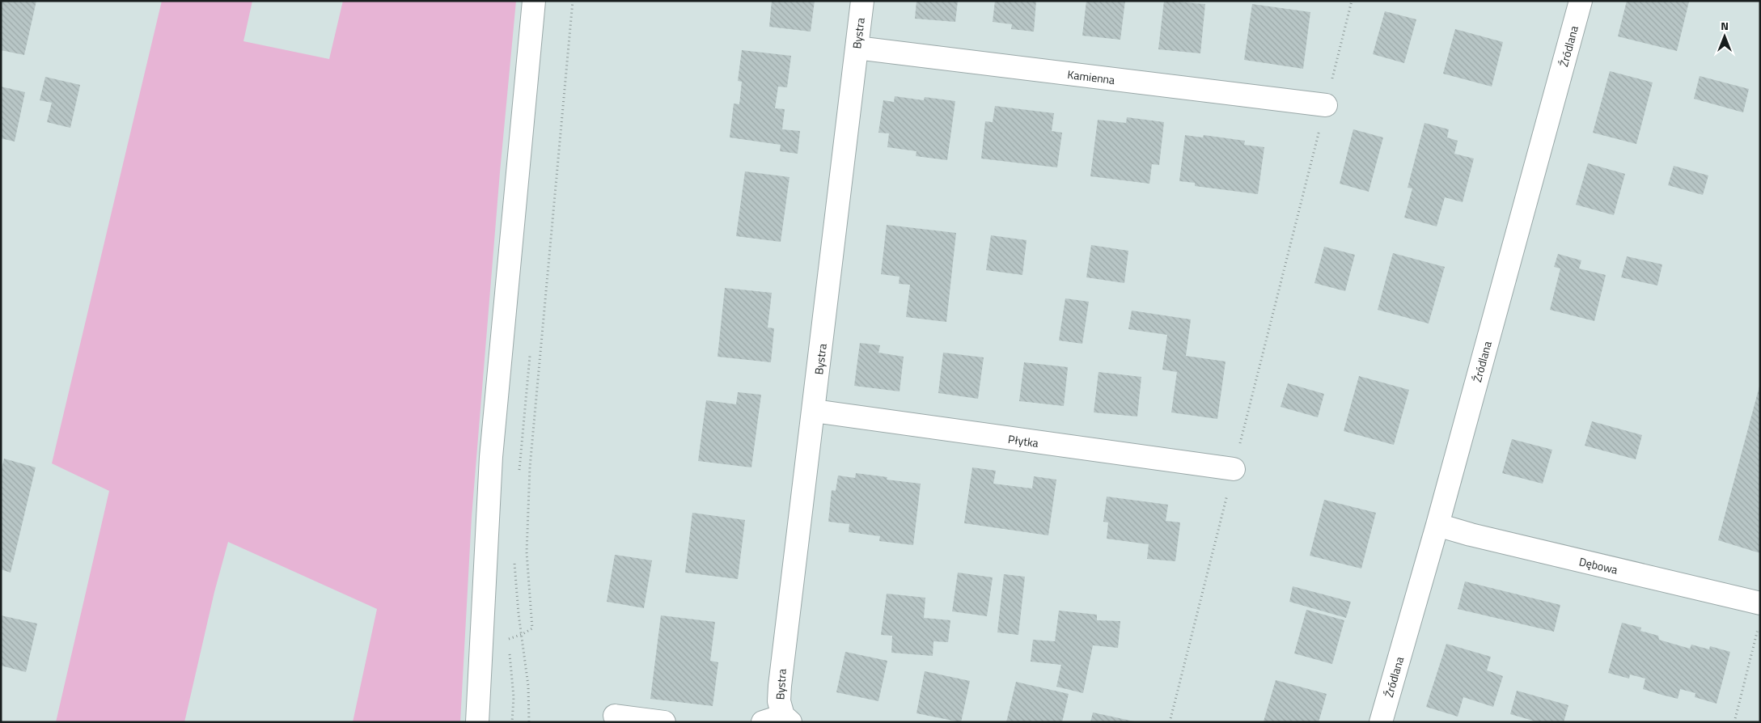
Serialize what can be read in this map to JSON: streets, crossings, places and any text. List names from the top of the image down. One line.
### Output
{"streets":{"street":["Bystra","Źródlana","Kamienna","Płytka","Dębowa"]},"crossings":[["Bystra","Kamienna"],["Bystra","Płytka"],["Źródlana","Dębowa"]],"north":"top"}
